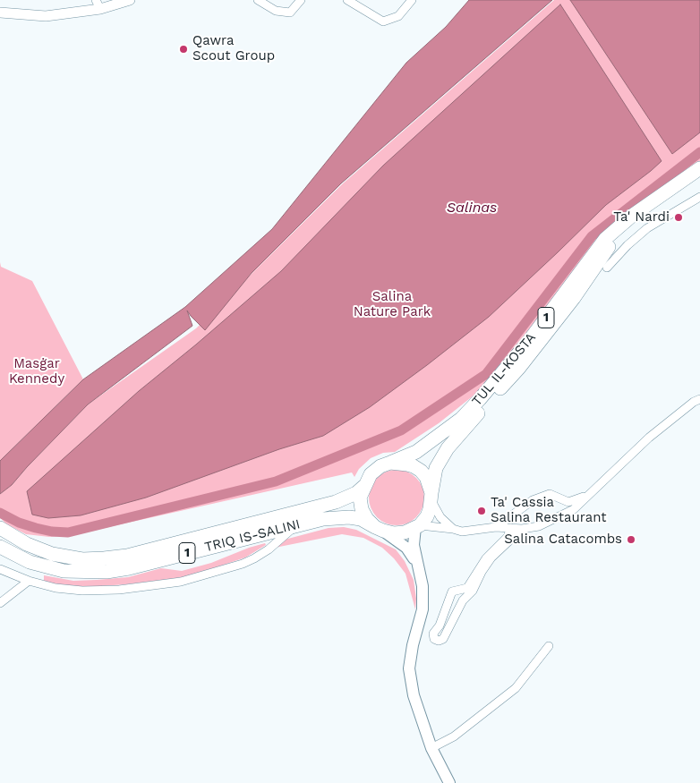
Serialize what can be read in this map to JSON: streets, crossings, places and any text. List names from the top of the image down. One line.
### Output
{"streets":{"highway":["1","TUL IL-KOSTA","TRIQ IS-SALINI"]},"crossings":[["1","TUL IL-KOSTA"],["1","TRIQ IS-SALINI"],["TUL IL-KOSTA","TRIQ IS-SALINI"]],"water":["Salinas"],"parks":["Salina Nature Park","Masġar Kennedy"],"places":["Qawra Scout Group","Ta' Nardi","Ta' Cassia Salina Restaurant","Salina Catacombs"]}
